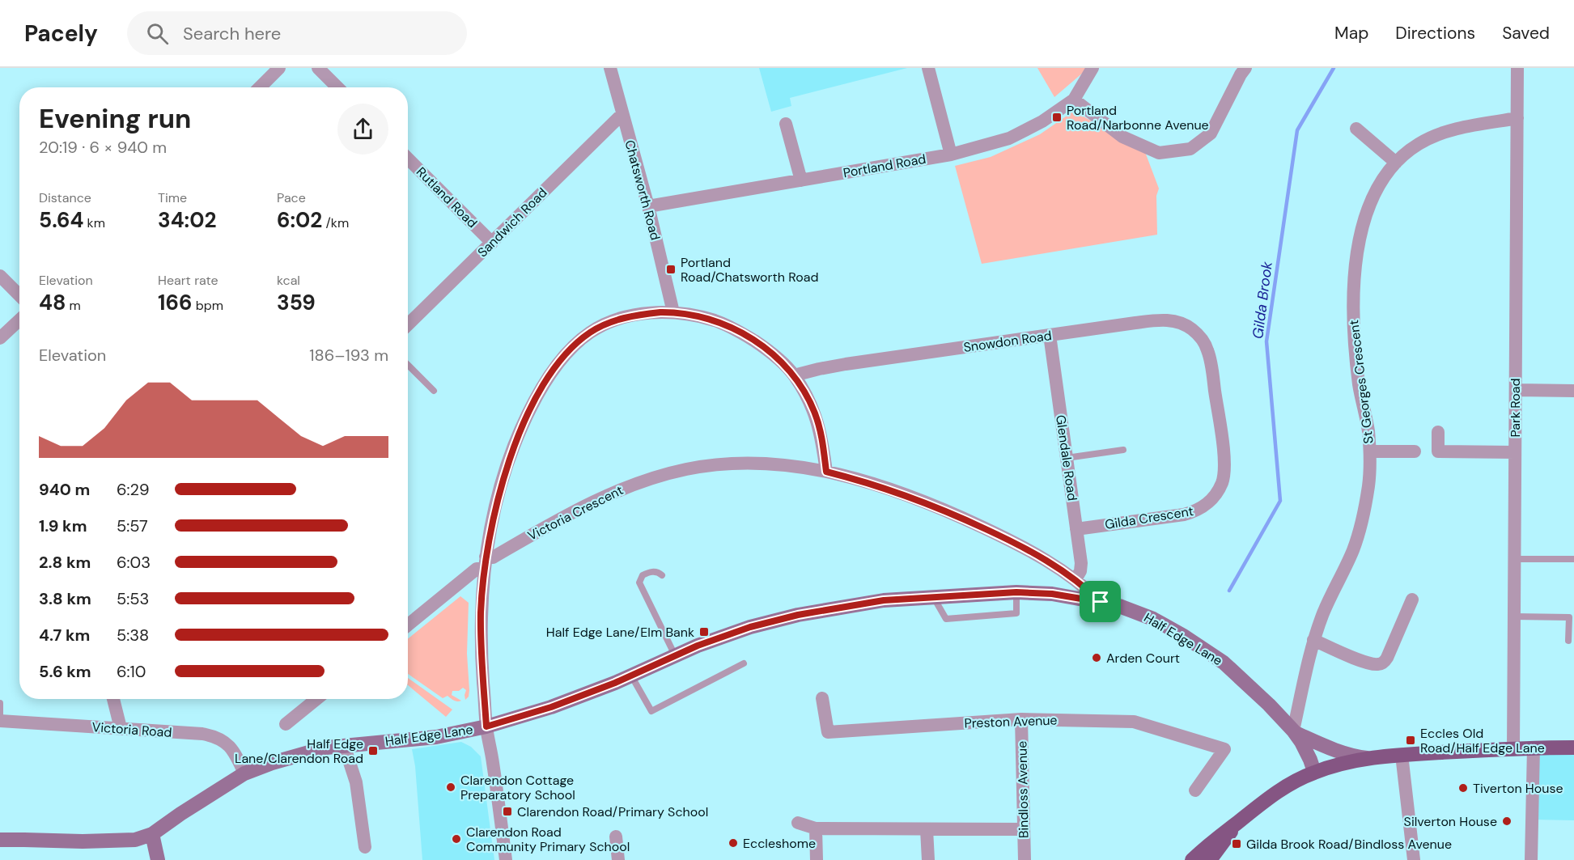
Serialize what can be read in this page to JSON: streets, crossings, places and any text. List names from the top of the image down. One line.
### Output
{"streets":{"main road":["Half Edge Lane"],"street":["Portland Road","Chatsworth Road","Rutland Road","Sandwich Road","Snowdon Road","St Georges Crescent","Park Road","Glendale Road","Victoria Crescent","Gilda Crescent","Preston Avenue","Victoria Road","Bindloss Avenue"]},"crossings":[["Portland Road","Chatsworth Road"],["Chatsworth Road","Sandwich Road"],["Rutland Road","Sandwich Road"],["Snowdon Road","Glendale Road"],["Snowdon Road","Gilda Crescent"],["St Georges Crescent","Park Road"],["St Georges Crescent","Half Edge Lane"],["Glendale Road","Victoria Crescent"],["Glendale Road","Gilda Crescent"],["Victoria Crescent","Half Edge Lane"],["Half Edge Lane","Victoria Road"],["Preston Avenue","Bindloss Avenue"]],"water":["Gilda Brook"],"places":{"transit":["Portland Road/Narbonne Avenue","Portland Road/Chatsworth Road","Half Edge Lane/Elm Bank","Eccles Old Road/Half Edge Lane","Half Edge Lane/Clarendon Road","Clarendon Road/Primary School","Gilda Brook Road/Bindloss Avenue"],"other":["Arden Court","Clarendon Cottage Preparatory School","Tiverton House","Silverton House","Clarendon Road Community Primary School","Eccleshome"]},"page":{"header":"Pacely","search":"Search here","nav":["Map","Directions","Saved"],"heading":["Evening run","20:19 · 6 × 940 m"],"stats":[["Distance","5.64 km"],["Time","34:02"],["Pace","6:02 /km"],["Elevation","48 m"],["Heart rate","166 bpm"],["kcal","359"]],"chart":["Elevation","186–193 m"],"list":[{"name":"940 m","note":"6:29"},{"name":"1.9 km","note":"5:57"},{"name":"2.8 km","note":"6:03"},{"name":"3.8 km","note":"5:53"},{"name":"4.7 km","note":"5:38"},{"name":"5.6 km","note":"6:10"}]}}
